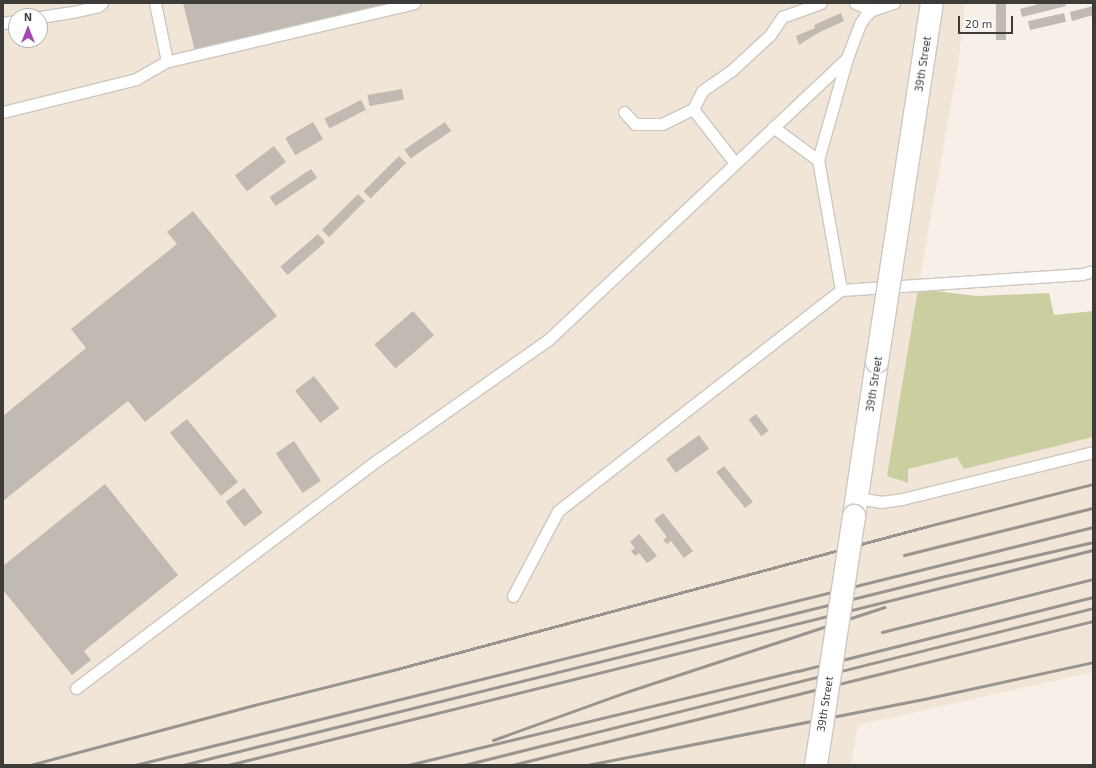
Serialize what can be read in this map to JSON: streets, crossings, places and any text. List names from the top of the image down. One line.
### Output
{"streets":{"main road":["39th Street"]},"scale_bar":"20 m","north":"top"}
